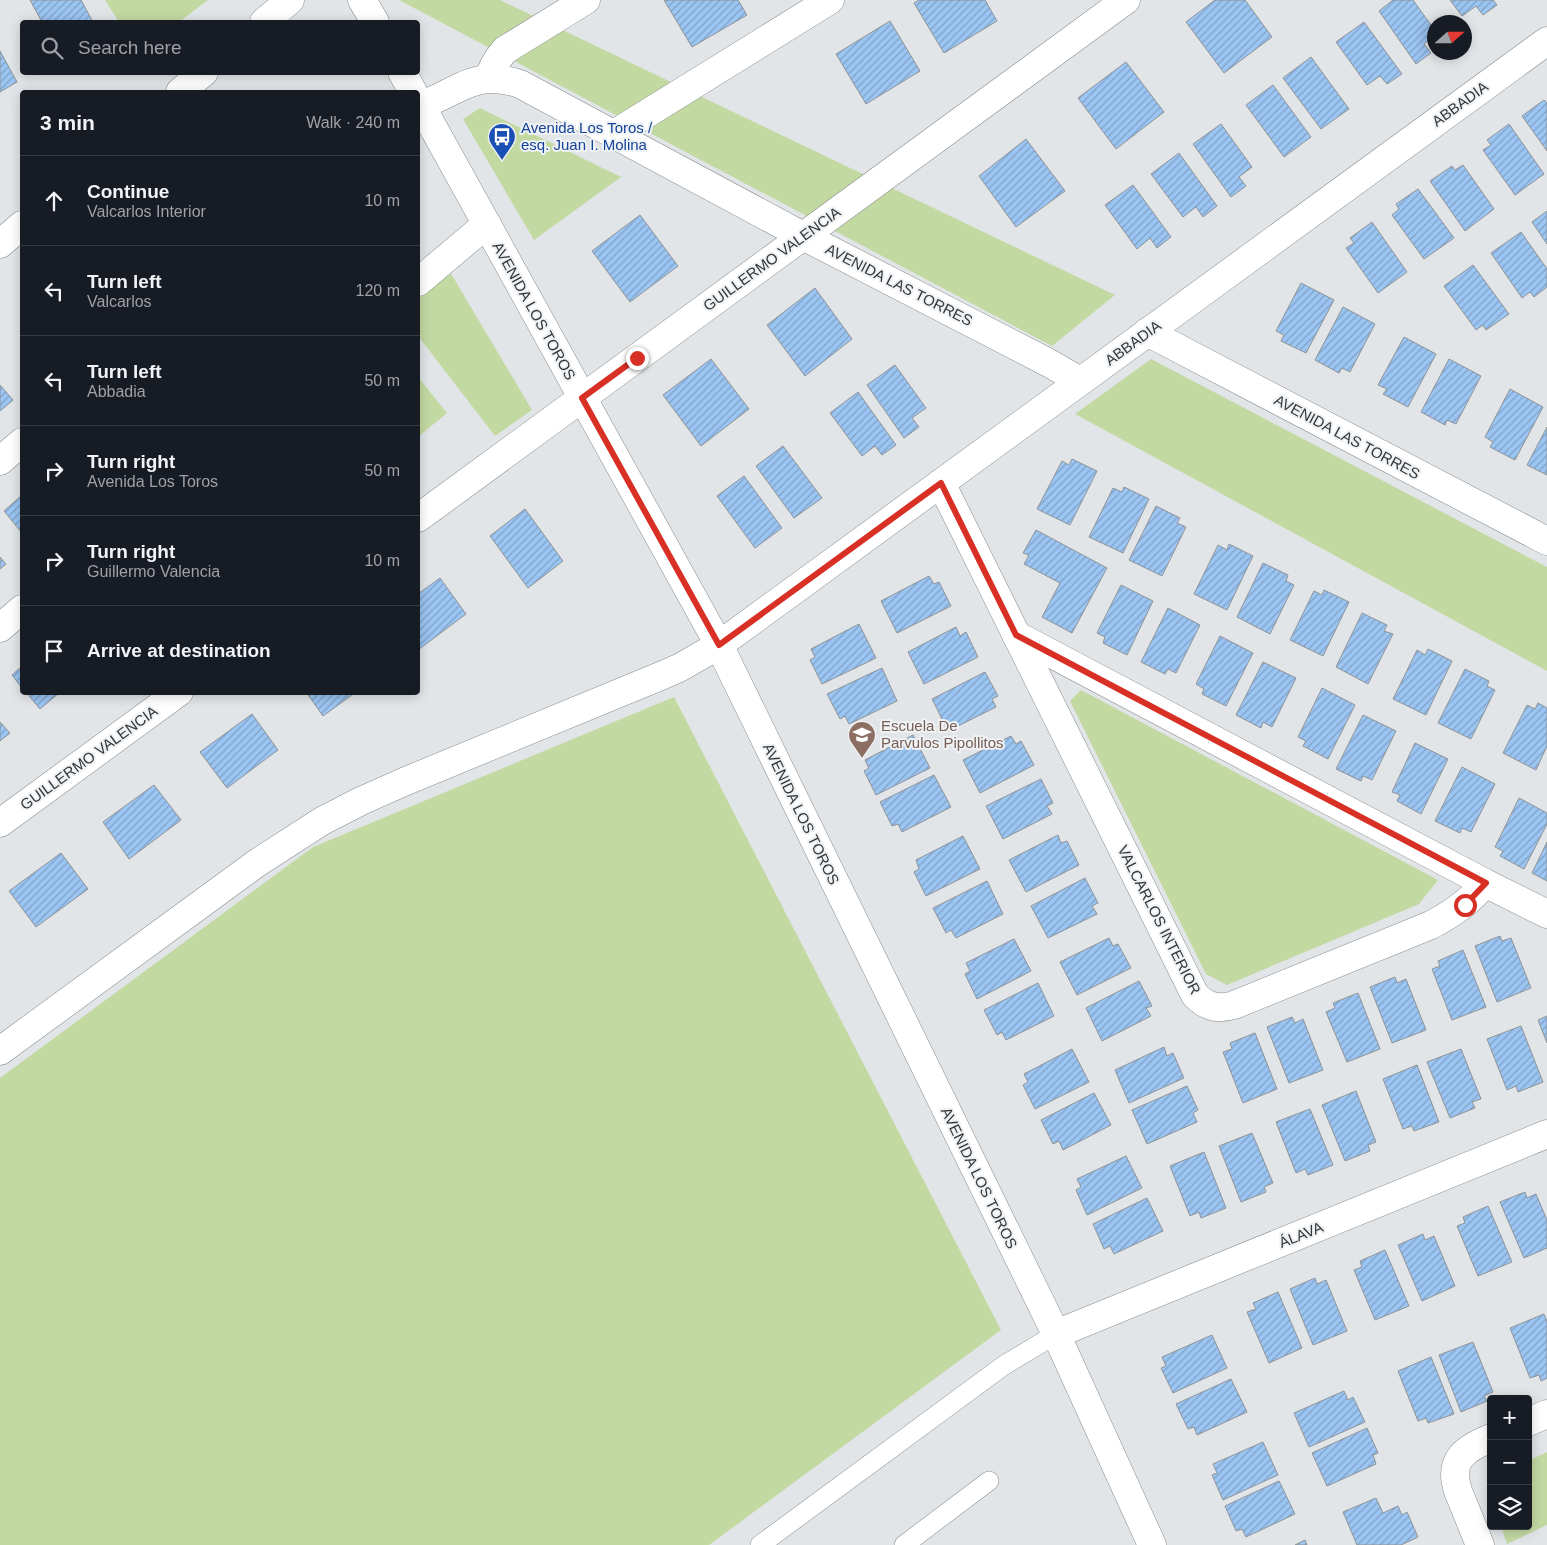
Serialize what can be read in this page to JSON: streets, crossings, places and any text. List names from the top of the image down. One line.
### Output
{"streets":{"street":["ABBADIA","GUILLERMO VALENCIA","AVENIDA LAS TORRES","AVENIDA LOS TOROS","VALCARLOS INTERIOR","ÁLAVA"]},"crossings":[["ABBADIA","AVENIDA LAS TORRES"],["ABBADIA","AVENIDA LOS TOROS"],["ABBADIA","VALCARLOS INTERIOR"],["GUILLERMO VALENCIA","AVENIDA LAS TORRES"],["GUILLERMO VALENCIA","AVENIDA LOS TOROS"],["AVENIDA LOS TOROS","ÁLAVA"]],"places":{"bus stop":["Avenida Los Toros / esq. Juan I. Molina"],"school or university":["Escuela De Parvulos Pipollitos"]},"north":"right","page":{"search":"Search here","heading":["3 min","Walk · 240 m"],"list":[["Continue","Valcarlos Interior","10 m"],["Turn left","Valcarlos","120 m"],["Turn left","Abbadia","50 m"],["Turn right","Avenida Los Toros","50 m"],["Turn right","Guillermo Valencia","10 m"],"Arrive at destination"],"map_buttons":["+","−"]}}
